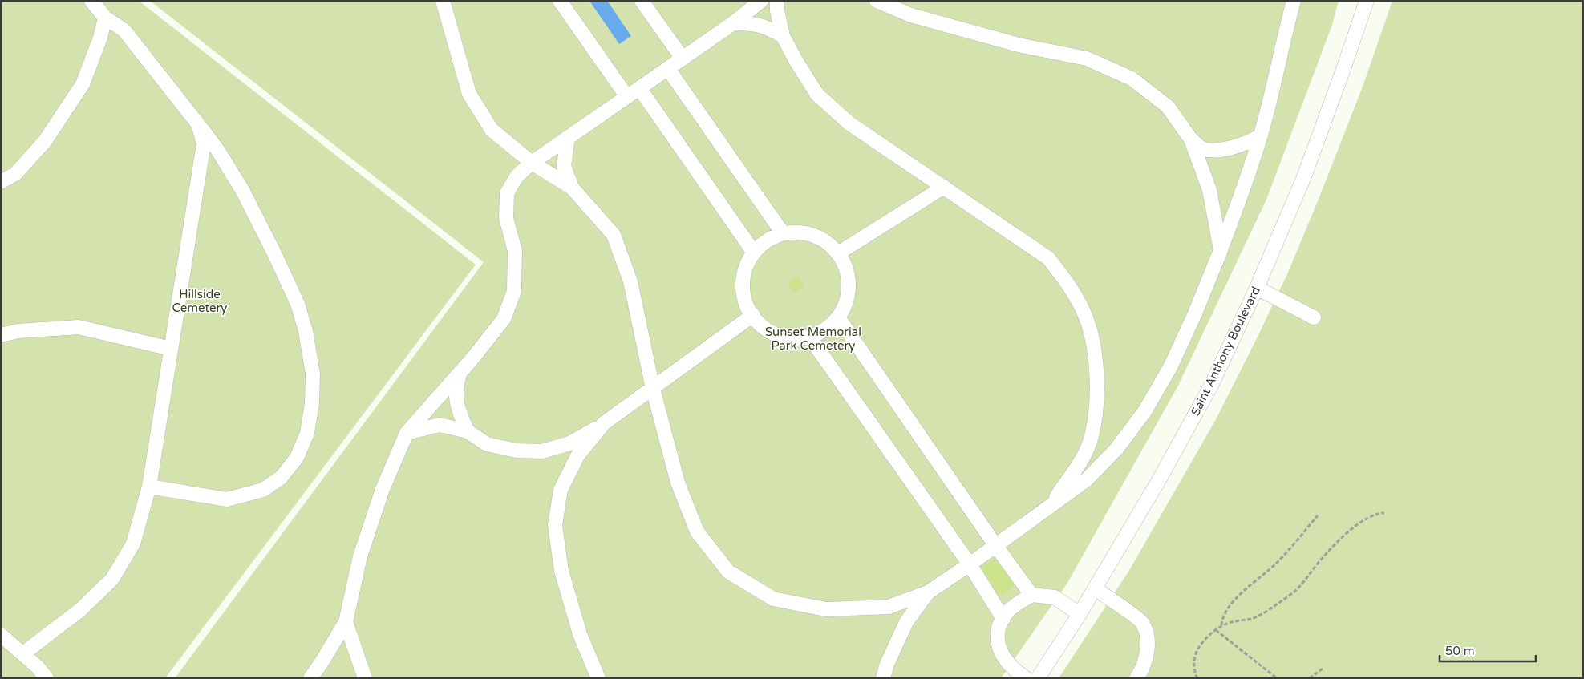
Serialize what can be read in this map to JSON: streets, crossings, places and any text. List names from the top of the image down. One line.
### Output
{"streets":{"street":["Saint Anthony Boulevard"]},"parks":["Hillside Cemetery","Sunset Memorial Park Cemetery"],"scale_bar":"50 m"}
